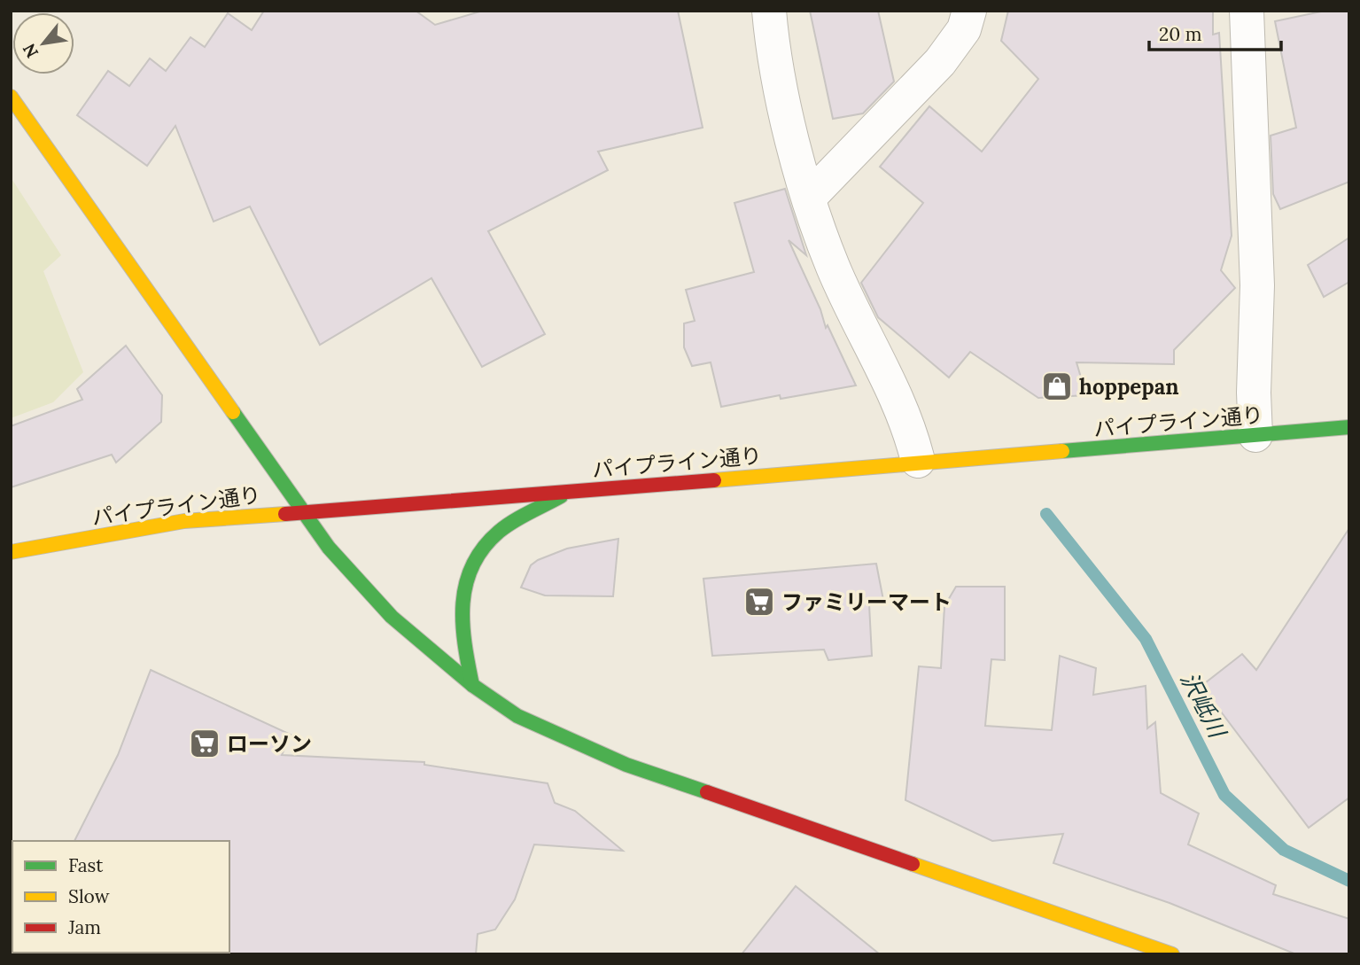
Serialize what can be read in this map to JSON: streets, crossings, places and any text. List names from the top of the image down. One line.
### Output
{"streets":{"street":["パイプライン通り"]},"water":["沢岻川"],"places":{"shop":["hoppepan"],"supermarket":["ファミリーマート","ローソン"]},"legend":["Fast","Slow","Jam"],"scale_bar":"20 m","north":"bottom left"}
